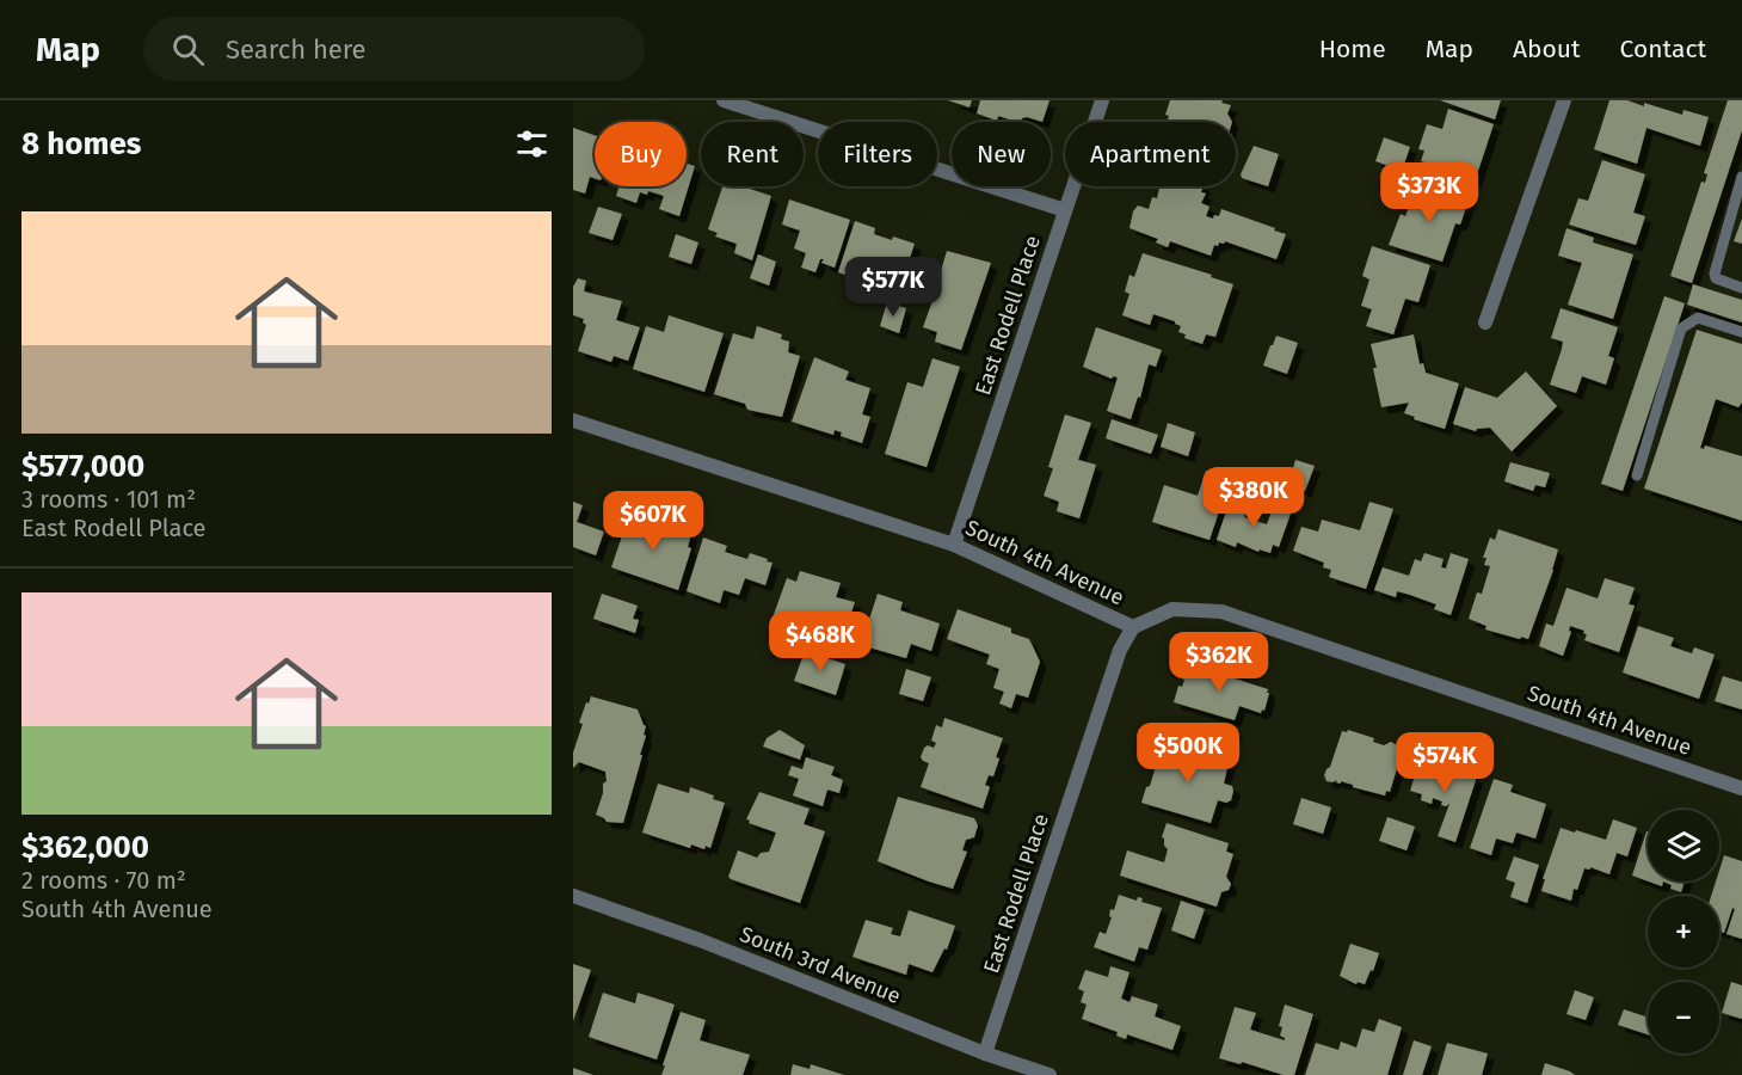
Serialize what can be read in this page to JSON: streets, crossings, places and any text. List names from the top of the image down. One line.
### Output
{"streets":{"street":["East Rodell Place","South 4th Avenue","South 3rd Avenue"]},"crossings":[["East Rodell Place","South 4th Avenue"],["East Rodell Place","South 3rd Avenue"]],"page":{"header":"Map","search":"Search here","nav":["Home","Map","About","Contact"],"heading":"8 homes","chip":["Buy","Rent","Filters","New","Apartment"],"price":["$373K","$577K","$380K","$607K","$468K","$362K","$500K","$574K"],"list":[{"name":"$577,000","note":"3 rooms · 101 m² · East Rodell Place"},{"name":"$362,000","note":"2 rooms · 70 m² · South 4th Avenue"}],"map_buttons":["+","−"]}}
